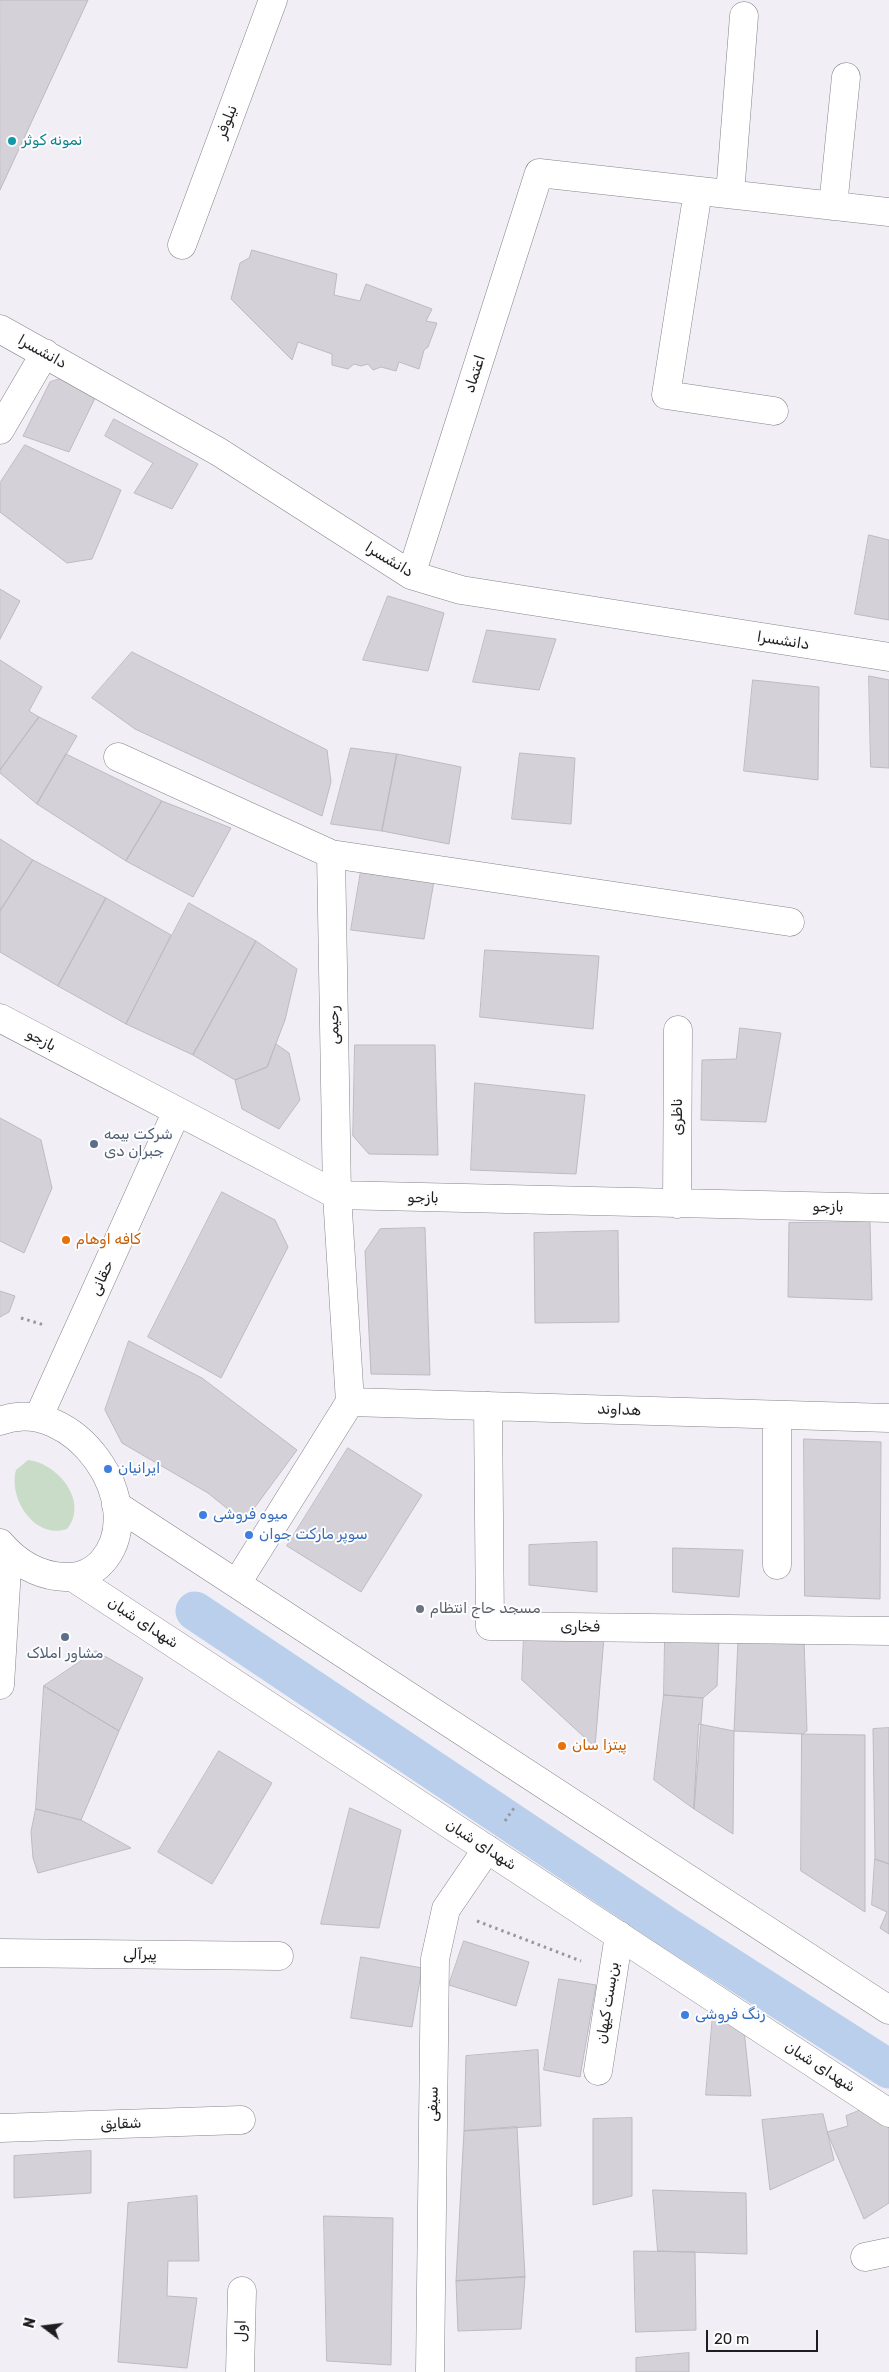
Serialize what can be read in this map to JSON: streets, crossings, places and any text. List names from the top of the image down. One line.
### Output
{"streets":{"street":["نیلوفر","دانشسرا","اعتماد","رحیمی","بازجو","ناظری","حقانی","هداوند","شهدای شبان","فخاری","پیرآلی","بن‌بست کیهان","سیفی","شقایق","اول"]},"crossings":[["دانشسرا","اعتماد"],["رحیمی","بازجو"],["رحیمی","هداوند"],["بازجو","ناظری"],["بازجو","حقانی"],["هداوند","فخاری"],["شهدای شبان","بن‌بست کیهان"],["شهدای شبان","سیفی"]],"places":["نمونه کوثر","شرکت بیمه جبران دی","کافه اوهام","ایرانیان","میوه فروشی","سوپر مارکت جوان","مسجد حاج انتظام","مشاور املاک","پیتزا سان","رنگ فروشی"],"scale_bar":"20 m","north":"left"}
